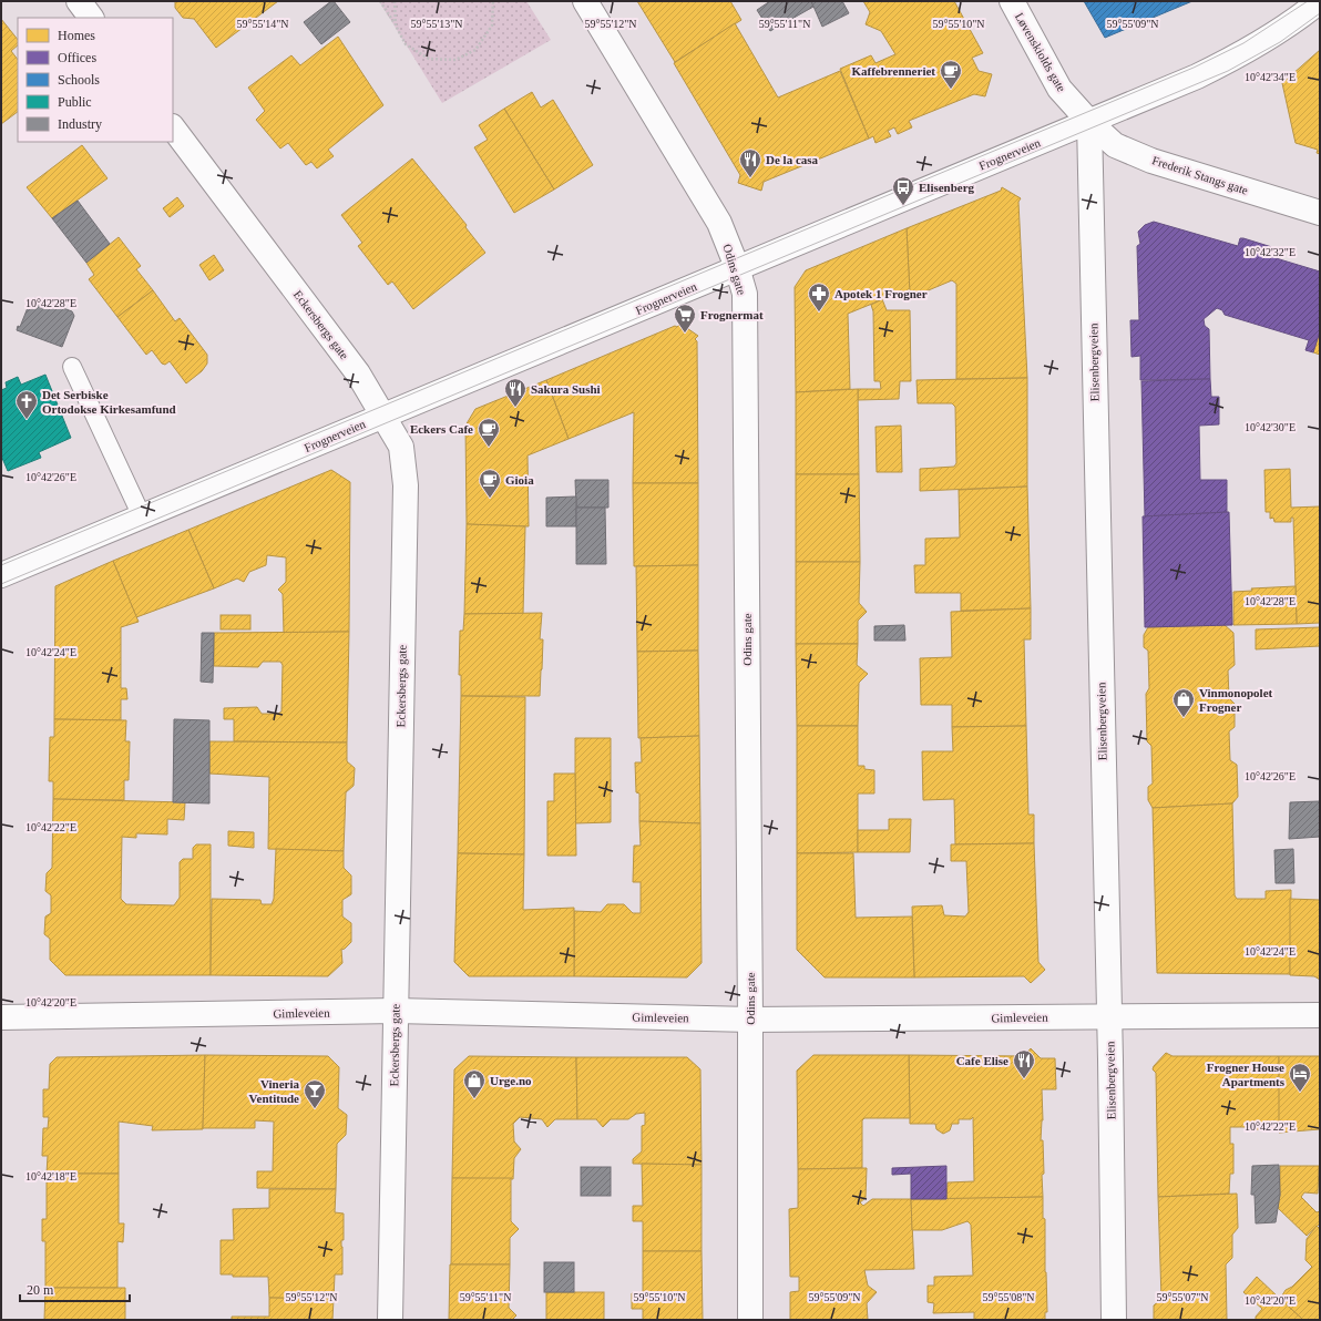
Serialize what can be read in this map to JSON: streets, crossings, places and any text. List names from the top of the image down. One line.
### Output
{"streets":{"street":["Løvenskiolds gate","Frognerveien","Frederik Stangs gate","Odins gate","Eckersbergs gate","Elisenbergveien","Gimleveien"]},"crossings":[["Løvenskiolds gate","Frognerveien"],["Løvenskiolds gate","Frederik Stangs gate"],["Løvenskiolds gate","Elisenbergveien"],["Frognerveien","Frederik Stangs gate"],["Frognerveien","Odins gate"],["Frognerveien","Eckersbergs gate"],["Frognerveien","Elisenbergveien"],["Frederik Stangs gate","Elisenbergveien"],["Odins gate","Gimleveien"],["Eckersbergs gate","Gimleveien"],["Elisenbergveien","Gimleveien"]],"places":{"cafe":["Kaffebrenneriet","Eckers Cafe","Gioia"],"restaurant":["De la casa","Sakura Sushi","Cafe Elise"],"bus stop":["Elisenberg"],"pharmacy":["Apotek 1 Frogner"],"supermarket":["Frognermat"],"church":["Det Serbiske Ortodokse Kirkesamfund"],"shop":["Vinmonopolet Frogner","Urge.no"],"hotel":["Frogner House Apartments"],"bar":["Vineria Ventitude"]},"legend":["Homes","Offices","Schools","Public","Industry"],"scale_bar":"20 m","coordinates":["59°55'14\"N","59°55'13\"N","59°55'12\"N","59°55'11\"N","59°55'10\"N","59°55'09\"N","10°42'34\"E","10°42'32\"E","10°42'28\"E","10°42'30\"E","10°42'26\"E","10°42'24\"E","10°42'22\"E","10°42'20\"E","10°42'18\"E","59°55'08\"N","59°55'07\"N"]}
